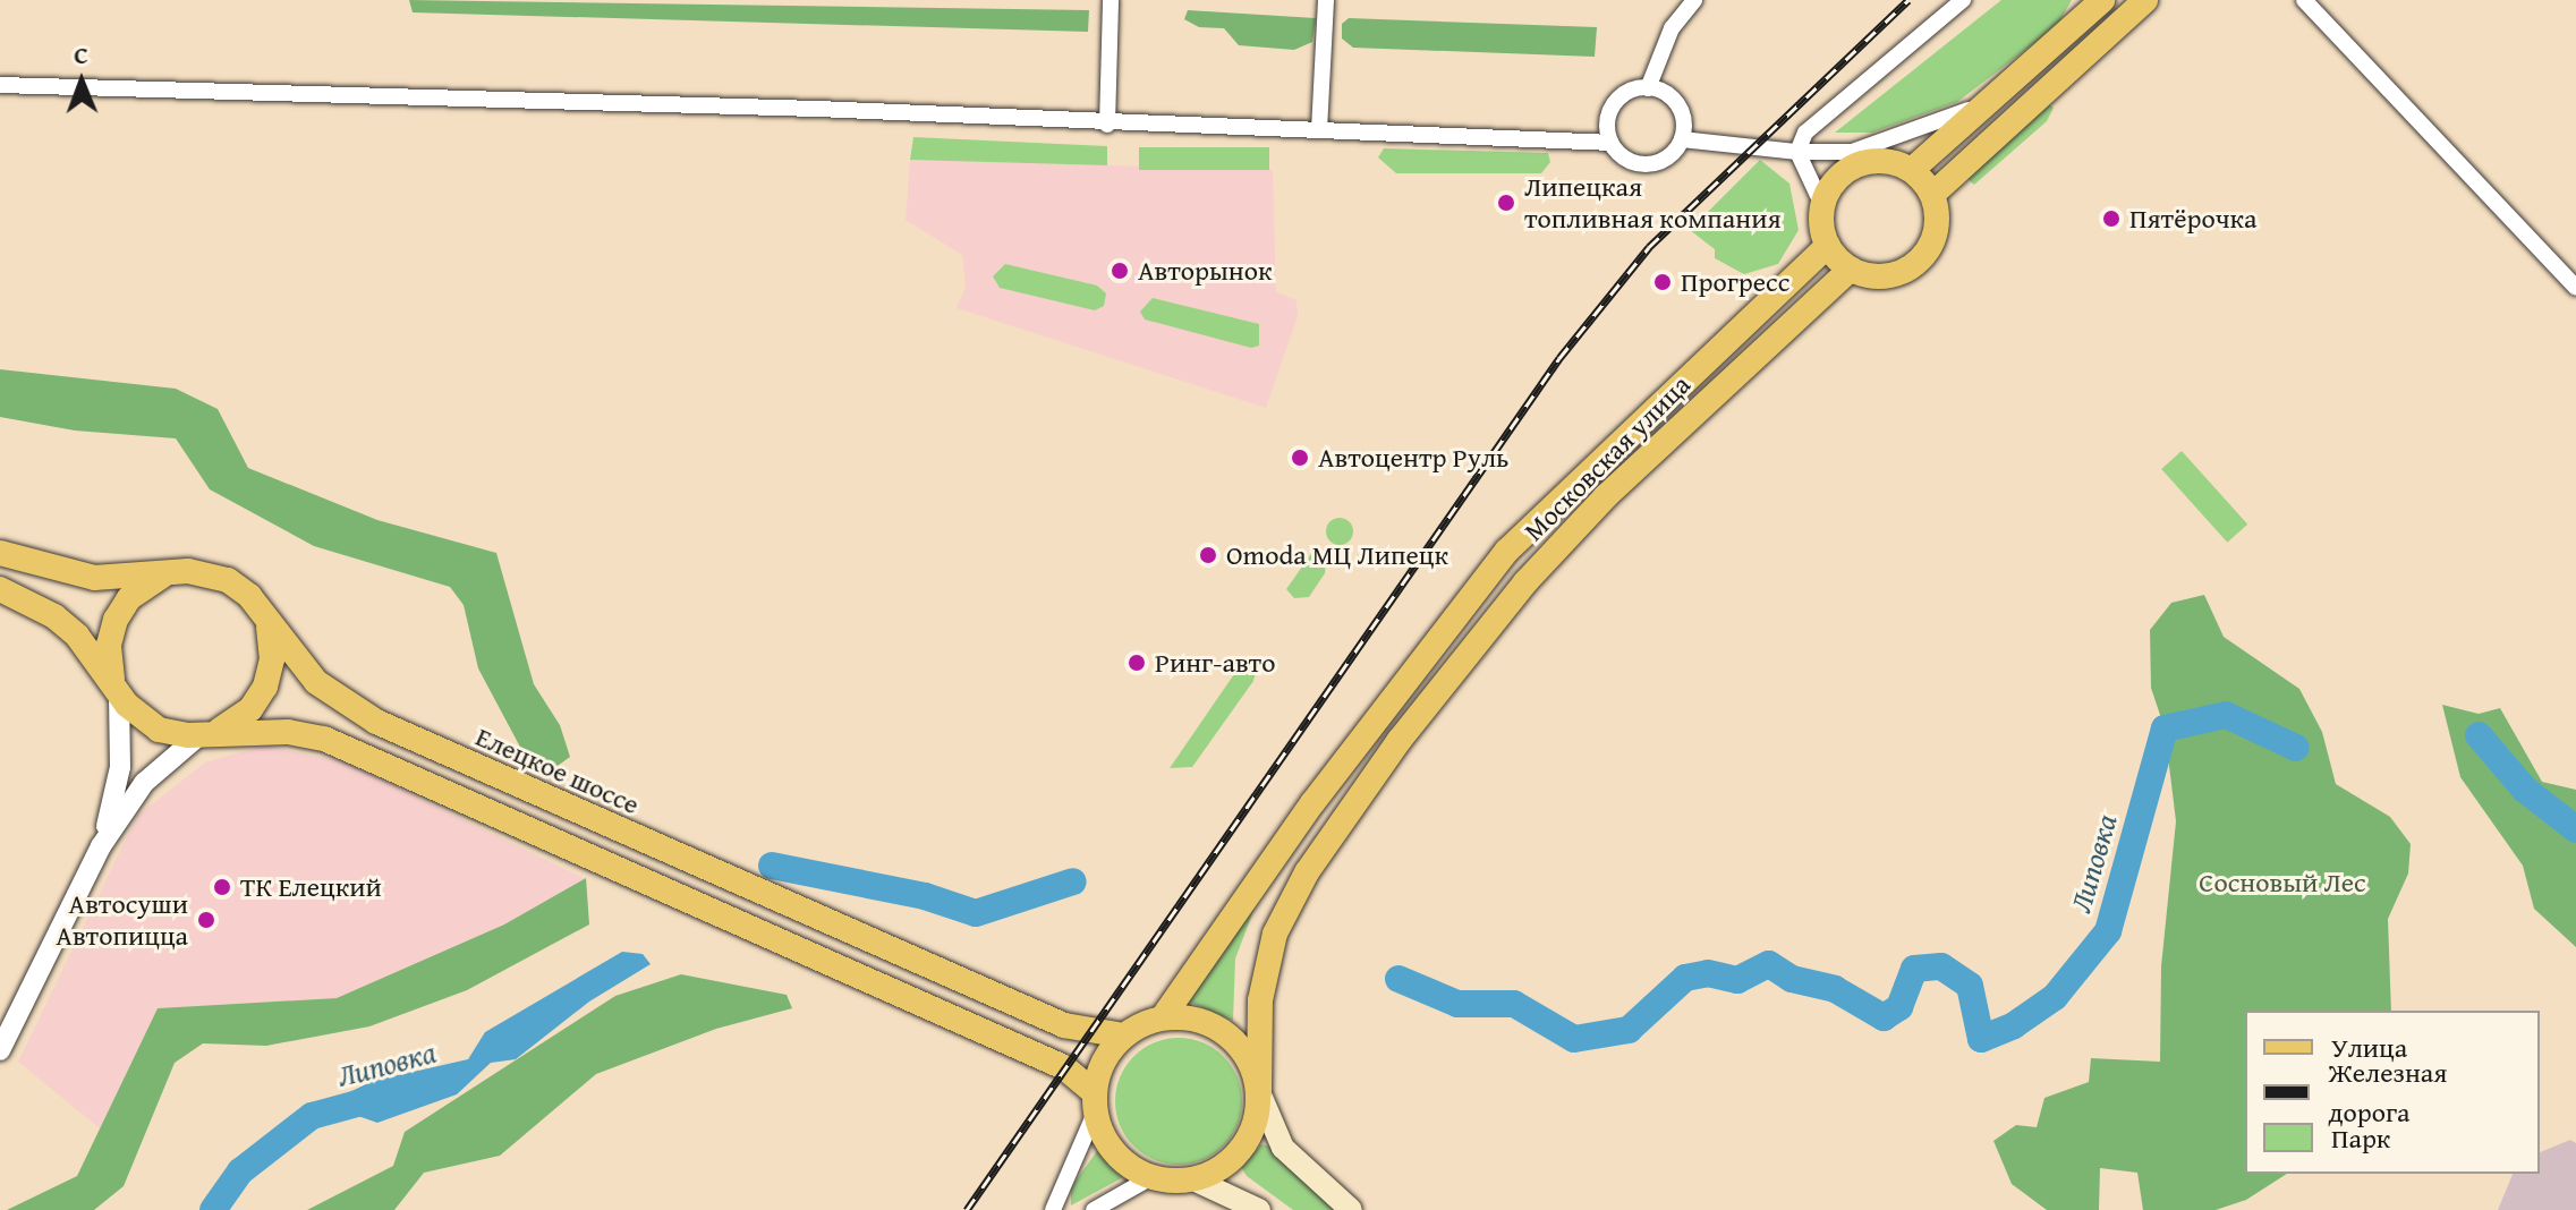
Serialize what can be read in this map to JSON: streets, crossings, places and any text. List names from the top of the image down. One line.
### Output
{"streets":{"main road":["Московская улица","Елецкое шоссе"]},"crossings":[["Московская улица","Елецкое шоссе"]],"water":["Липовка"],"parks":["Сосновый Лес"],"places":["Липецкая топливная компания","Пятёрочка","Авторынок","Прогресс","Автоцентр Руль","Omoda МЦ Липецк","Ринг-авто","ТК Елецкий","Автосуши Автопицца"],"legend":["Улица","Железная дорога","Парк"],"north":"top"}
